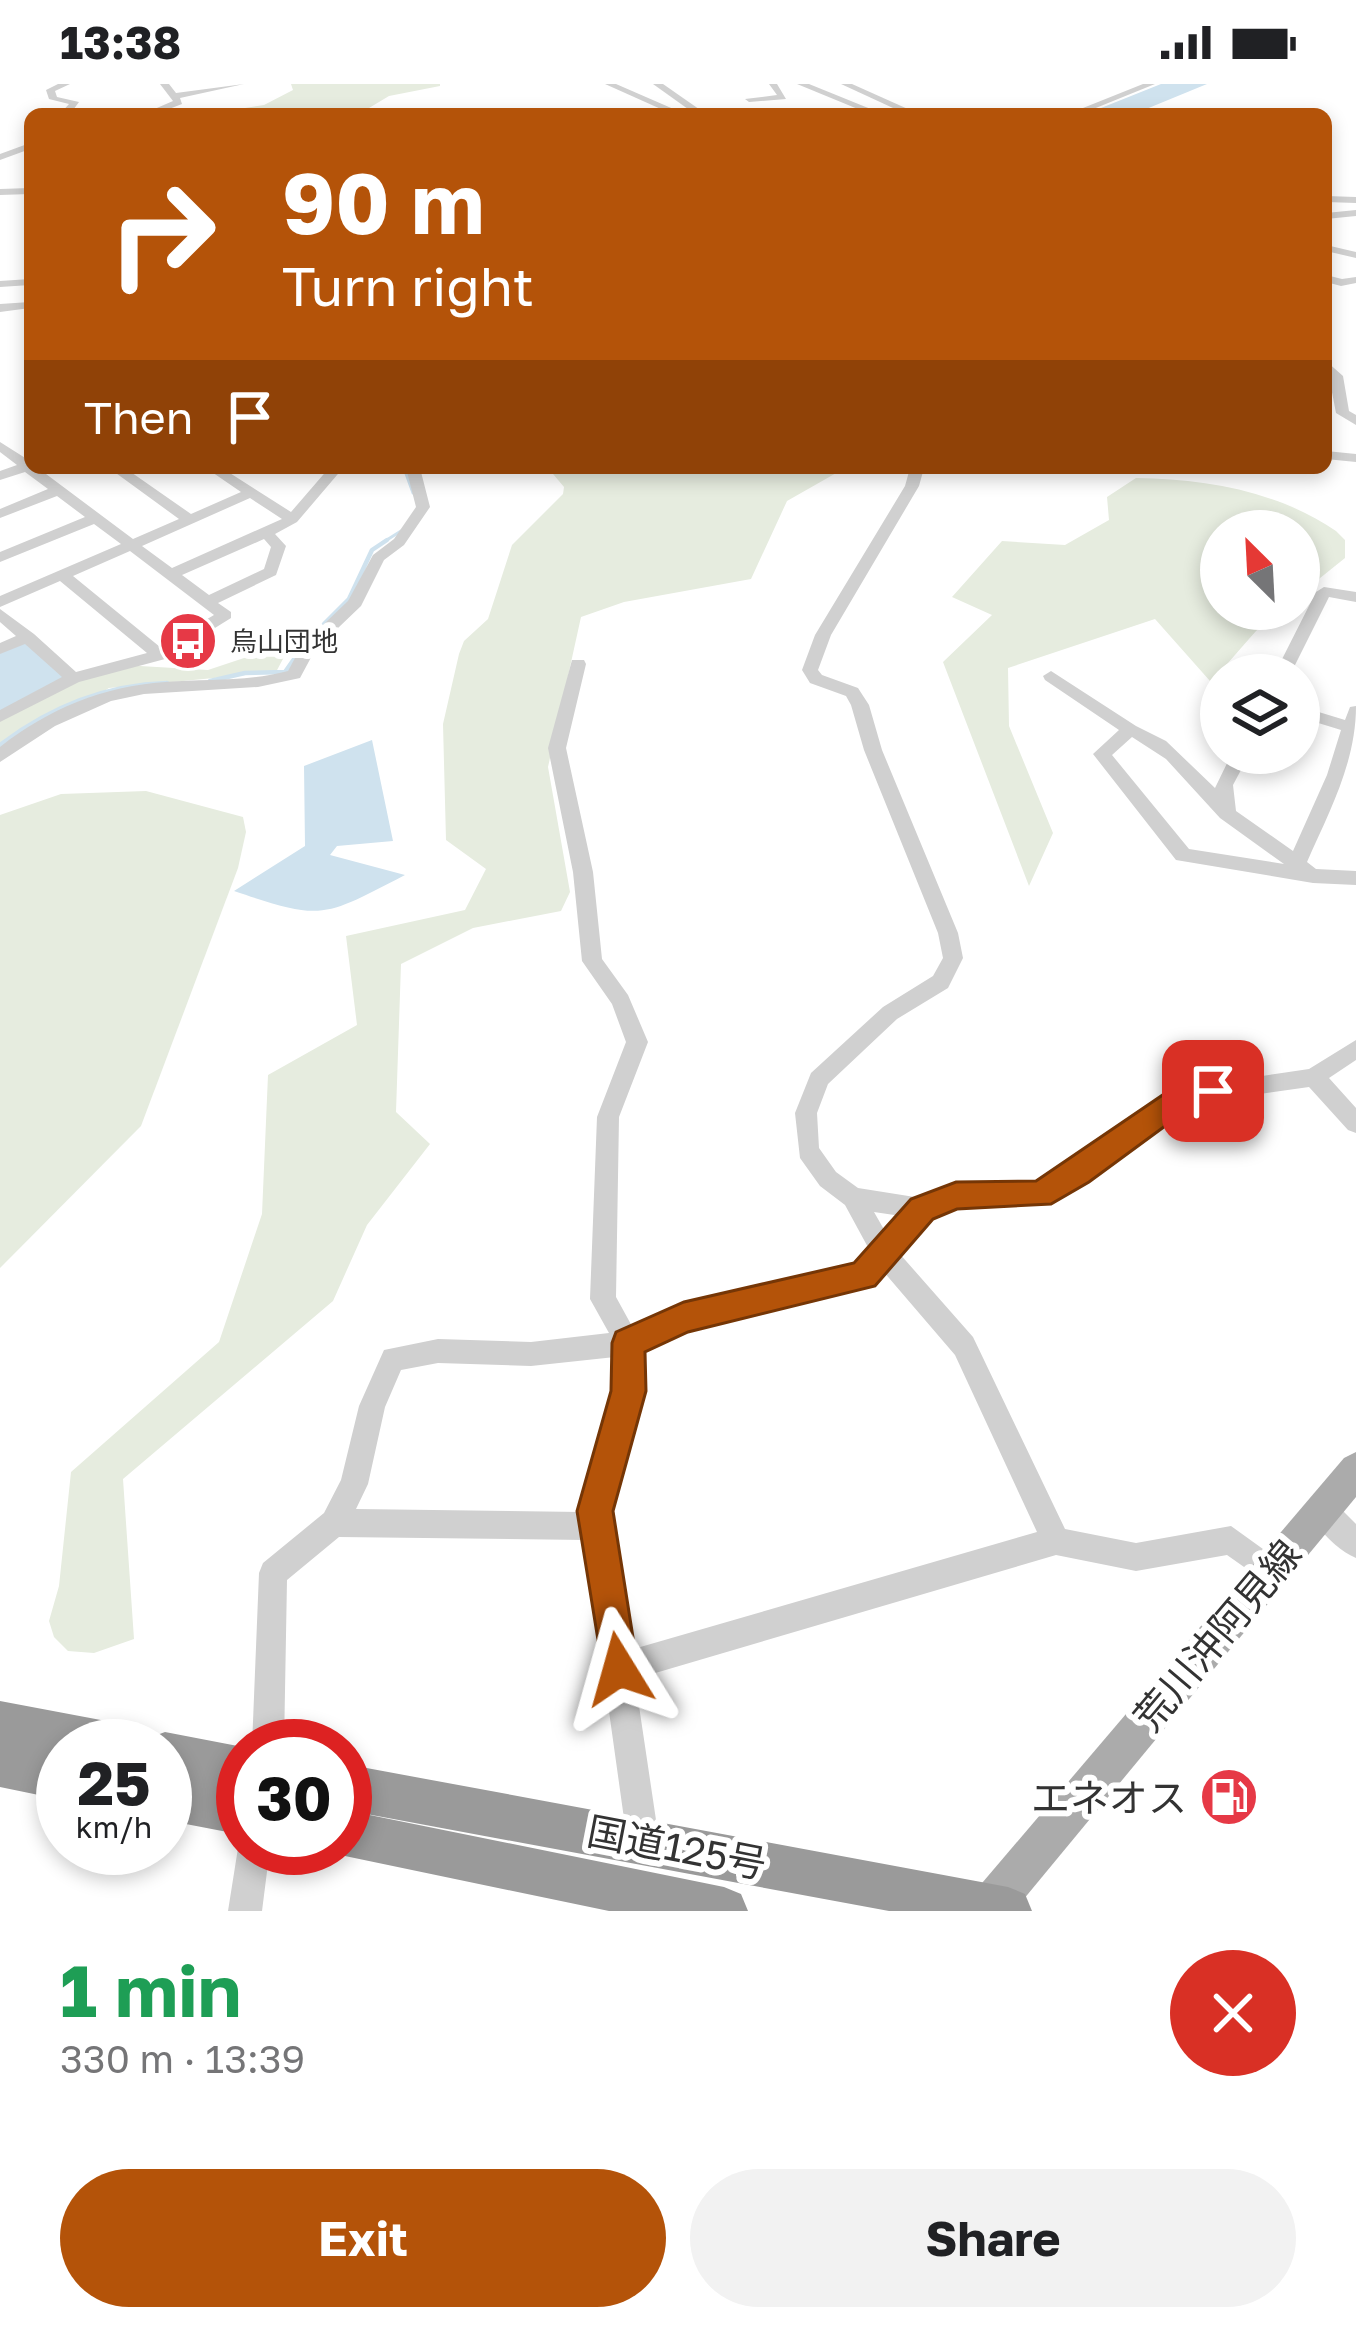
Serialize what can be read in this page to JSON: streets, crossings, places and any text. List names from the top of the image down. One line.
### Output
{"streets":{"highway":["国道125号"],"main road":["荒川沖阿見線"]},"crossings":[["荒川沖阿見線","国道125号"]],"places":{"bus stop":["烏山団地"],"fuel station":["エネオス"]},"north":"top left","page":{"status":"13:38","turn":["90 m","Turn right"],"then":"Then","speed":"25 km/h","limit":"30","heading":["1 min","330 m · 13:39"],"buttons":["Exit","Share"]}}
